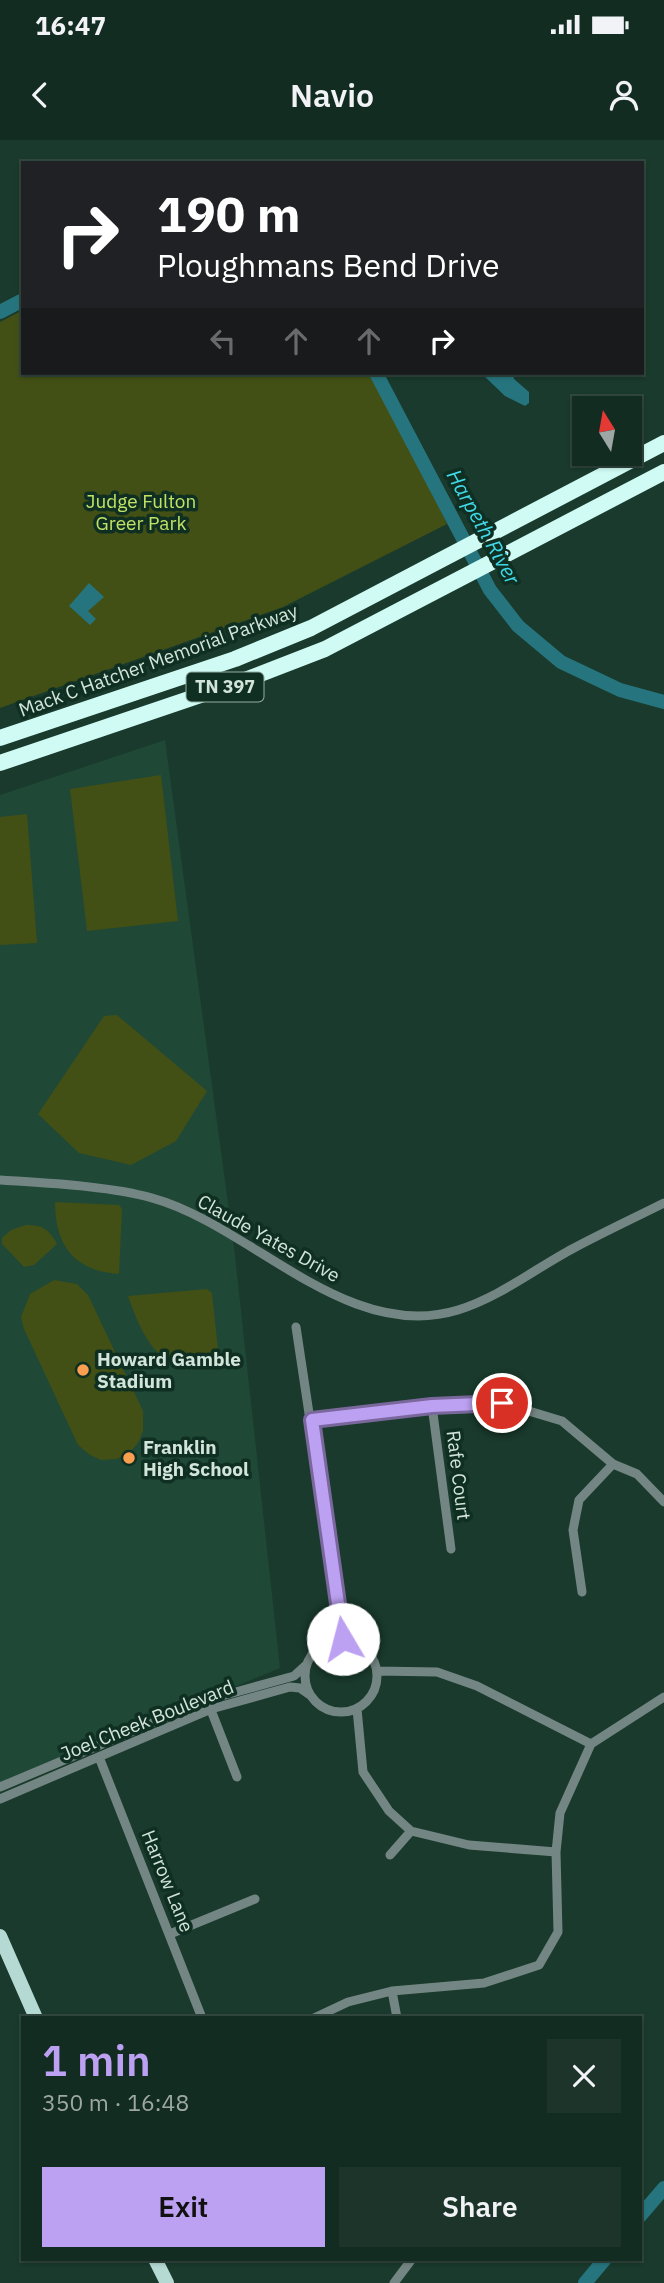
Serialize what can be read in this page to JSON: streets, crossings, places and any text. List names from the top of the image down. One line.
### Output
{"streets":{"highway":["Mack C Hatcher Memorial Parkway","TN 397"],"street":["Claude Yates Drive","Rafe Court","Joel Cheek Boulevard","Harrow Lane"]},"crossings":[["Joel Cheek Boulevard","Harrow Lane"]],"water":["Harpeth River"],"parks":["Judge Fulton Greer Park"],"places":["Howard Gamble Stadium","Franklin High School"],"north":"top","page":{"status":"16:47","header":"Navio","turn":["190 m","Ploughmans Bend Drive"],"heading":["1 min","350 m · 16:48"],"buttons":["Exit","Share"]}}
